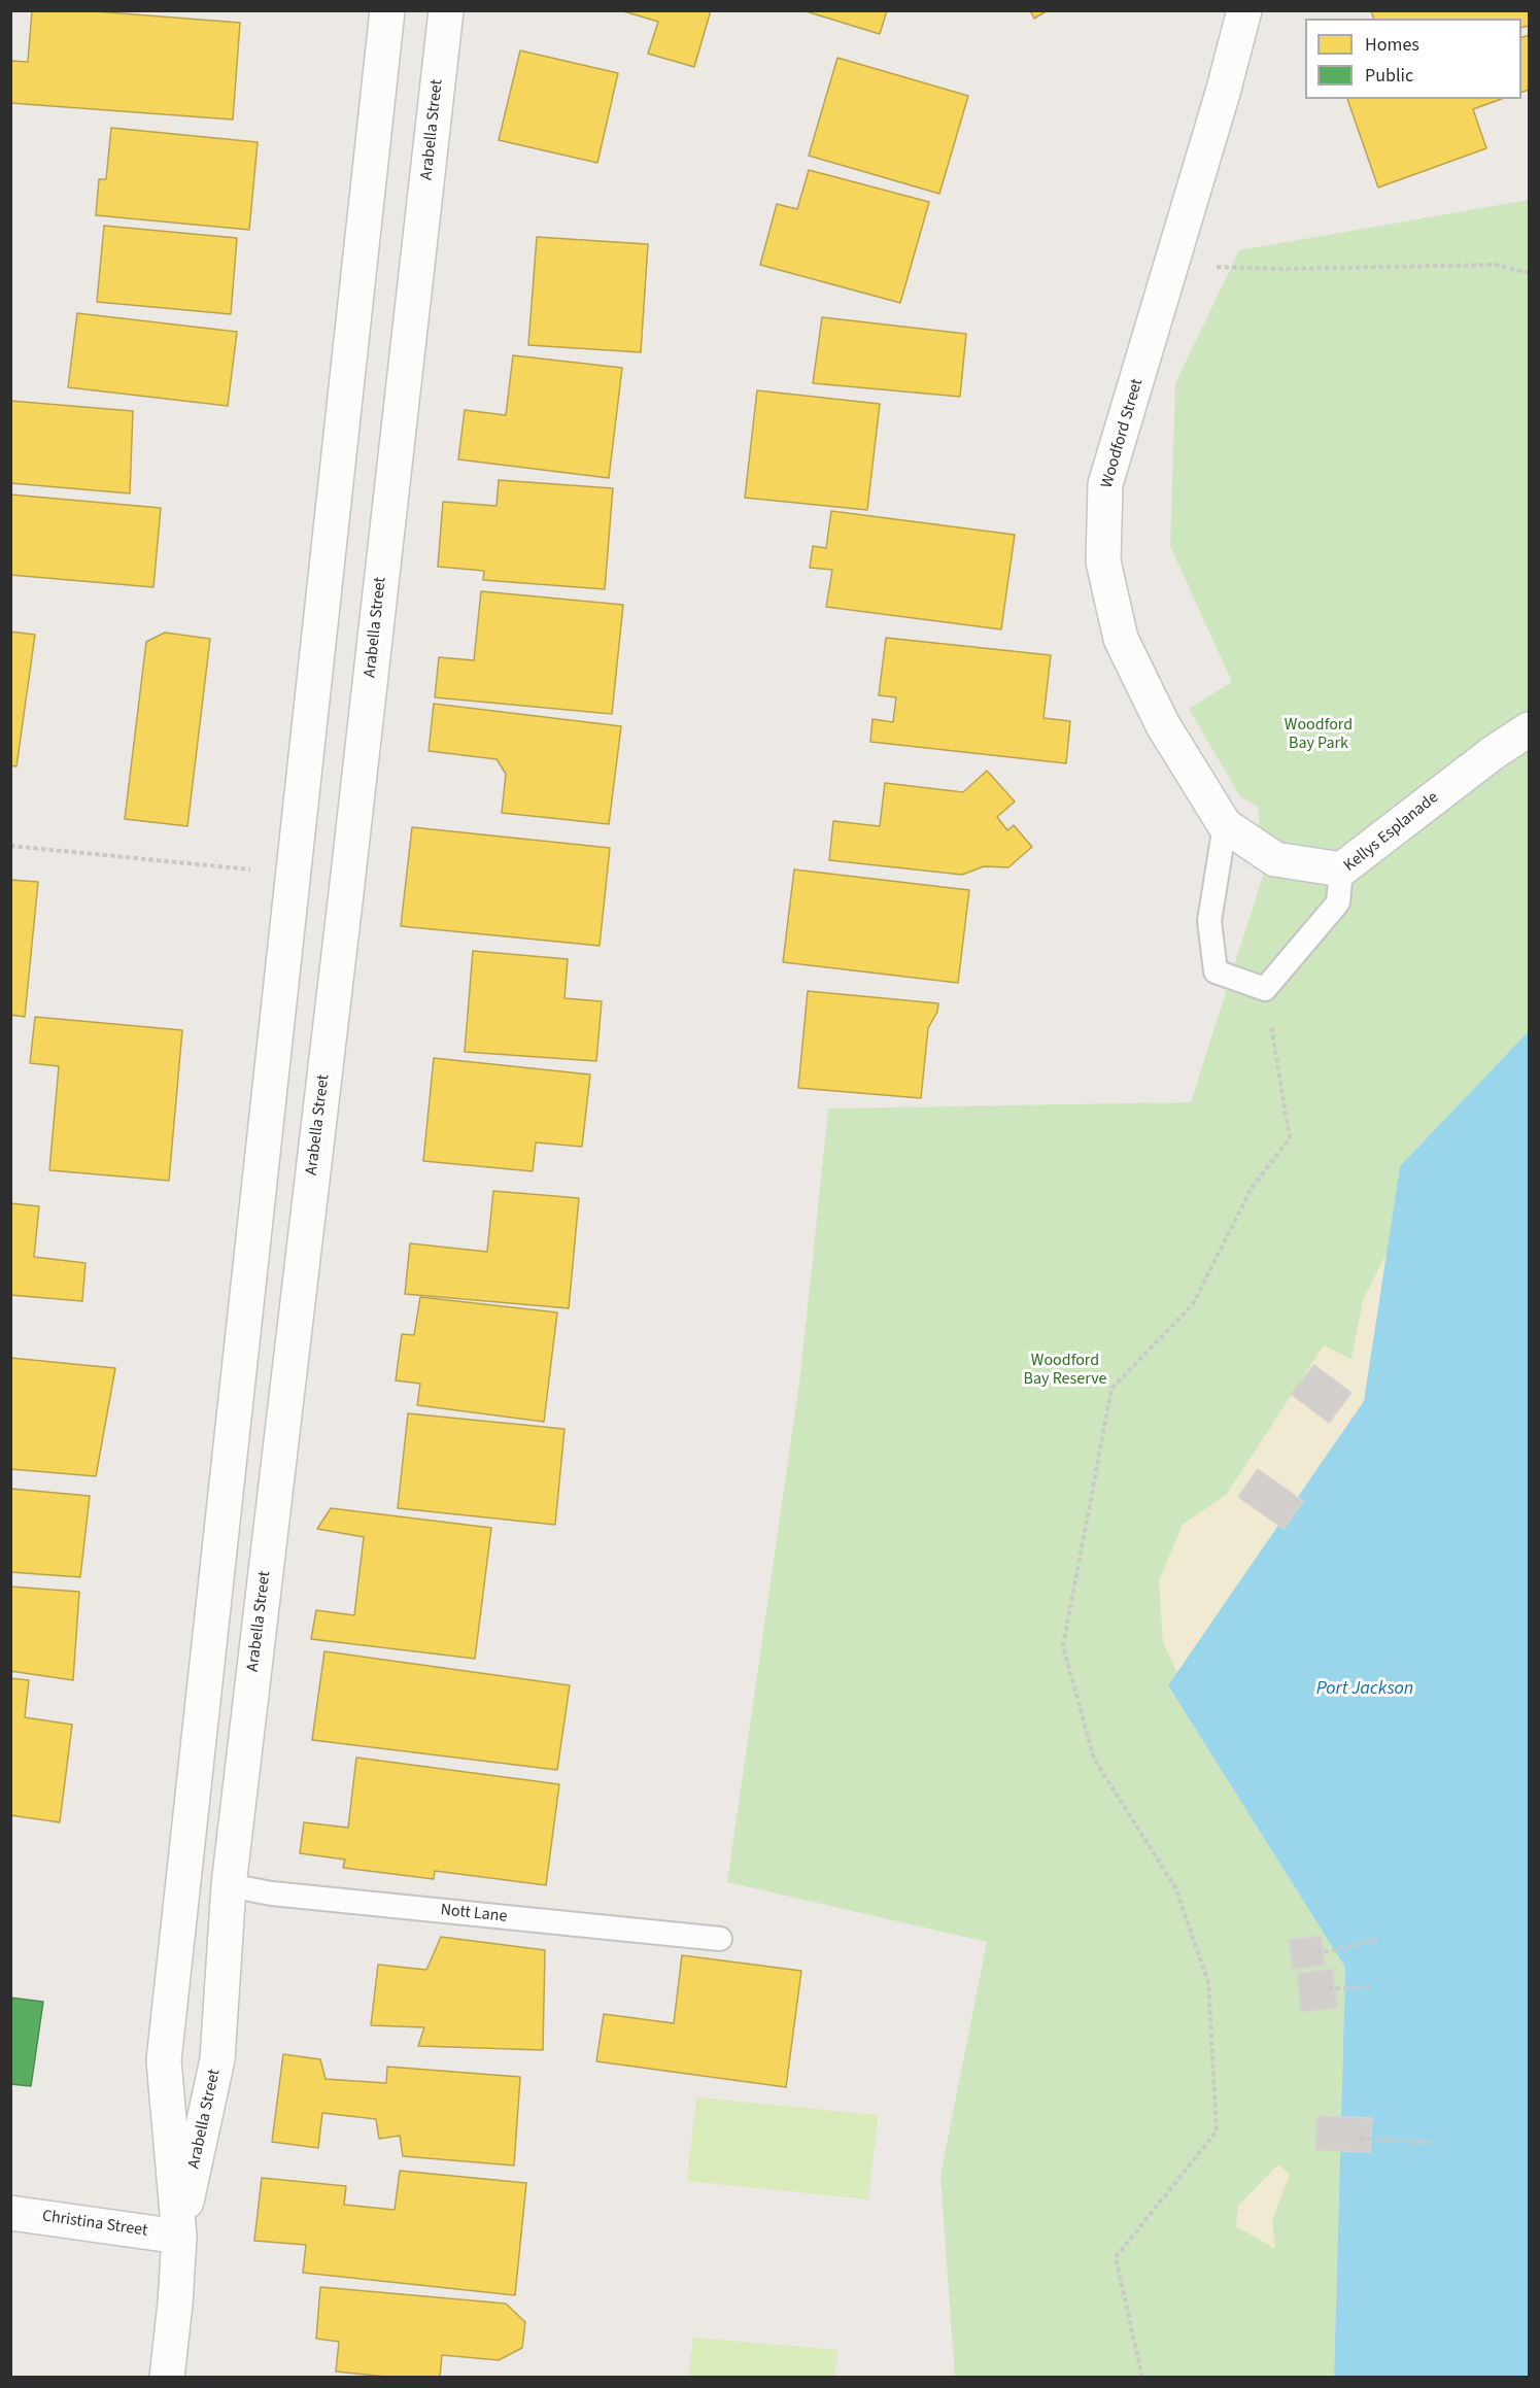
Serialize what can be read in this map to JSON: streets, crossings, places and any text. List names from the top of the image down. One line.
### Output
{"streets":{"street":["Arabella Street","Woodford Street","Kellys Esplanade","Christina Street"],"lane":["Nott Lane"]},"crossings":[["Arabella Street","Nott Lane"],["Arabella Street","Christina Street"],["Woodford Street","Kellys Esplanade"]],"water":["Port Jackson"],"parks":["Woodford Bay Park","Woodford Bay Reserve"],"legend":["Homes","Public"]}
